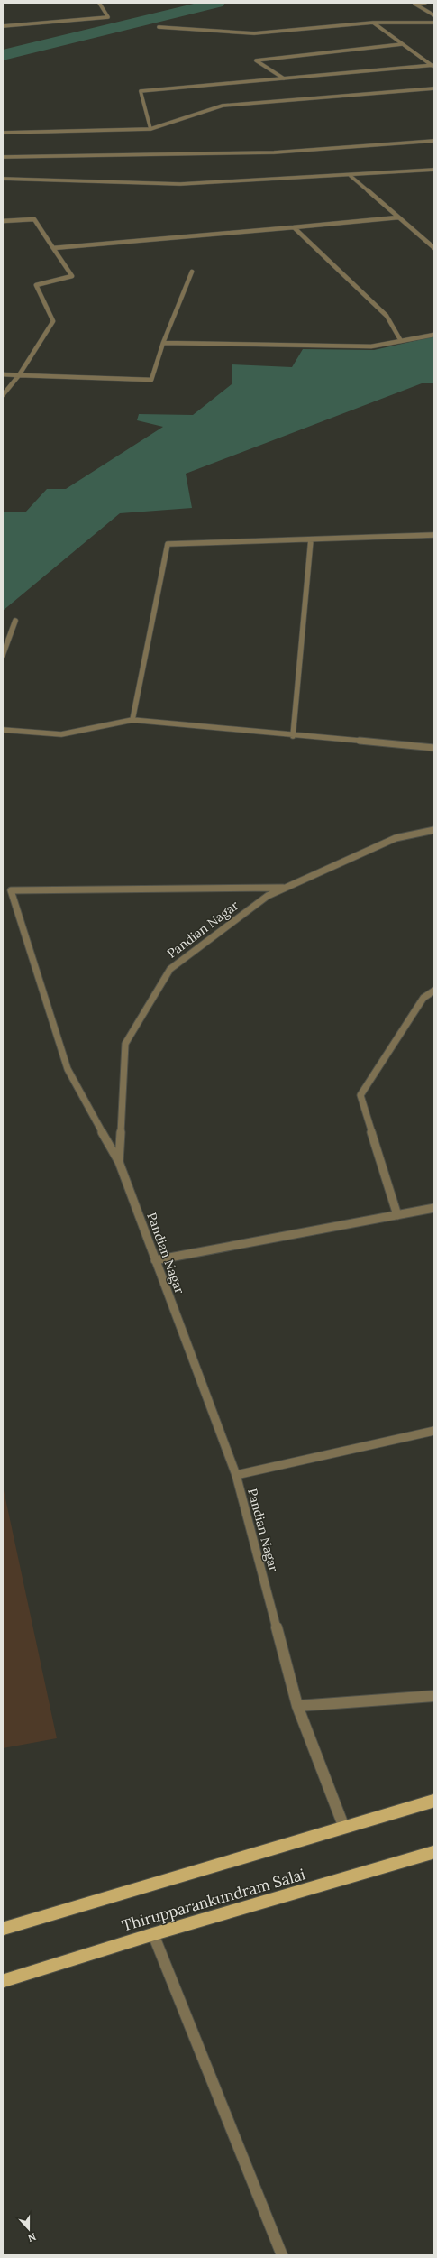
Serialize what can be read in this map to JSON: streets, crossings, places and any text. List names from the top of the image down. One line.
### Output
{"streets":{"main road":["Thirupparankundram Salai"],"street":["Pandian Nagar"]},"north":"bottom"}
